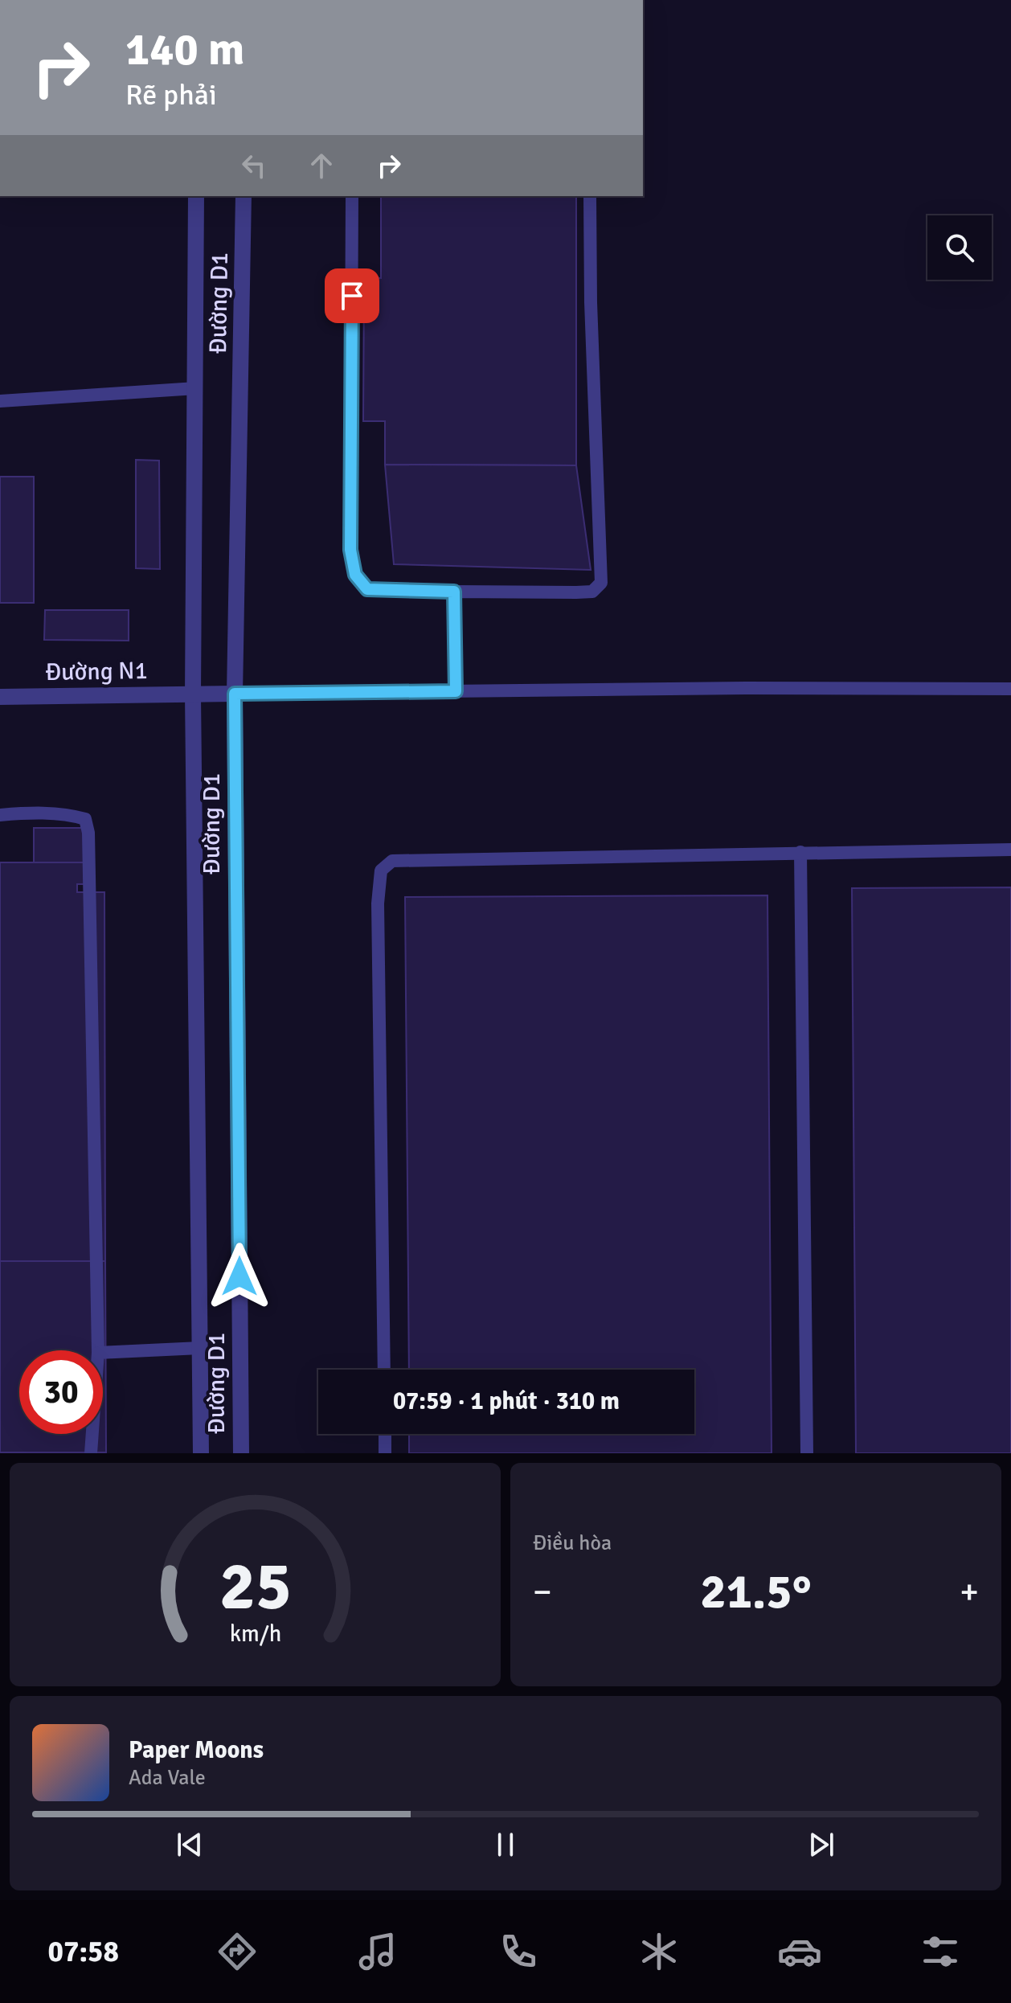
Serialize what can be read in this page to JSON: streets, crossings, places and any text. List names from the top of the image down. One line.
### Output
{"streets":{"street":["Đường D1","Đường N1"]},"crossings":[["Đường D1","Đường N1"]],"page":{"turn":["140 m","Rẽ phải"],"limit":"30","trip":"07:59 · 1 phút · 310 m","tile":"Điều hòa","heat":["−","21.5°","+"],"song":["Paper Moons","Ada Vale"],"tabs":"07:58","gauge":["25","km/h"]}}
